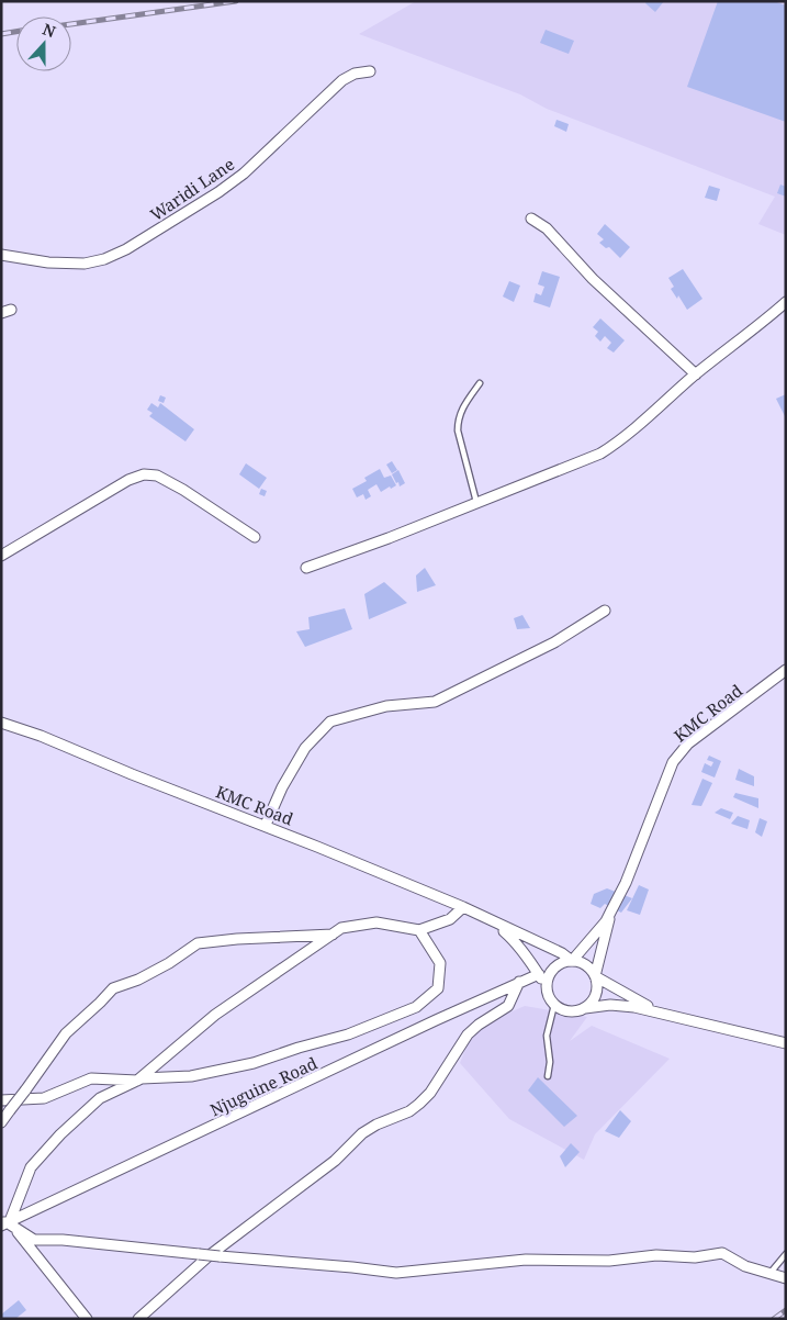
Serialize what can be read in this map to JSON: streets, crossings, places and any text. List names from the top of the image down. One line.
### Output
{"streets":{"street":["Waridi Lane","KMC Road","Njuguine Road"]},"crossings":[["KMC Road","Njuguine Road"]],"north":"top"}
